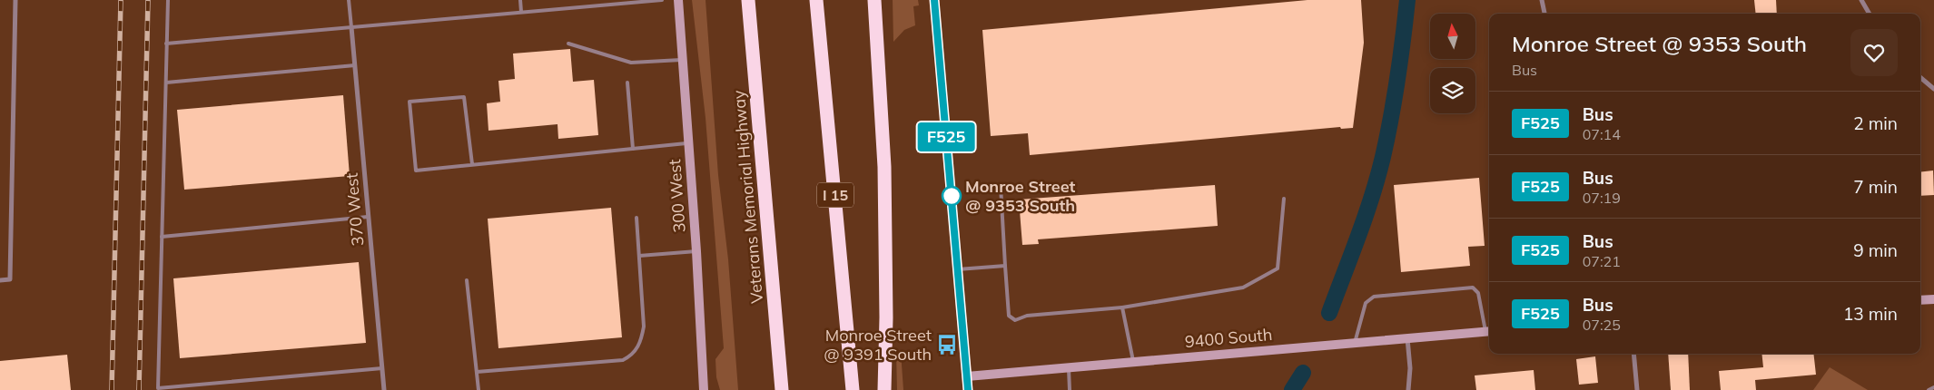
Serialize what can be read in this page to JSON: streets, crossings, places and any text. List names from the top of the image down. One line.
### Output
{"streets":{"highway":["I 15","Veterans Memorial Highway"],"street":["300 West","370 West","9400 South"]},"places":{"other":["Monroe Street @ 9353 South"],"bus stop":["Monroe Street @ 9391 South"]},"lines":["bus line F525"],"north":"top","page":{"on_map":"F525","heading":["Monroe Street @ 9353 South","Bus"],"list":[{"mark":"F525","name":"Bus","note":"07:14","value":"2 min"},{"mark":"F525","name":"Bus","note":"07:19","value":"7 min"},{"mark":"F525","name":"Bus","note":"07:21","value":"9 min"},{"mark":"F525","name":"Bus","note":"07:25","value":"13 min"}]}}
